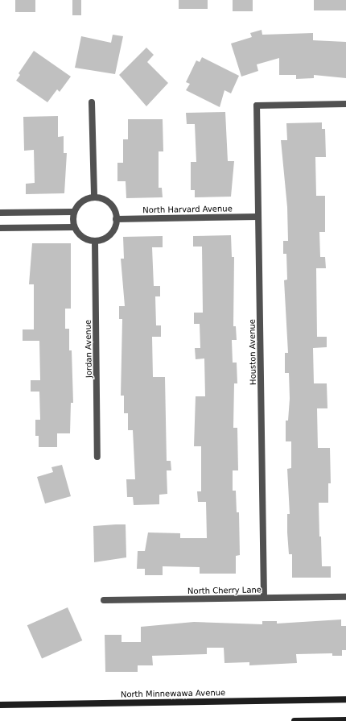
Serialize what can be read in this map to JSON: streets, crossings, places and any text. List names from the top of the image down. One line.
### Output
{"streets":{"main road":["North Minnewawa Avenue"],"street":["North Harvard Avenue","Jordan Avenue","Houston Avenue","North Cherry Lane"]},"crossings":[["North Harvard Avenue","Jordan Avenue"],["North Harvard Avenue","Houston Avenue"],["Houston Avenue","North Cherry Lane"]]}
